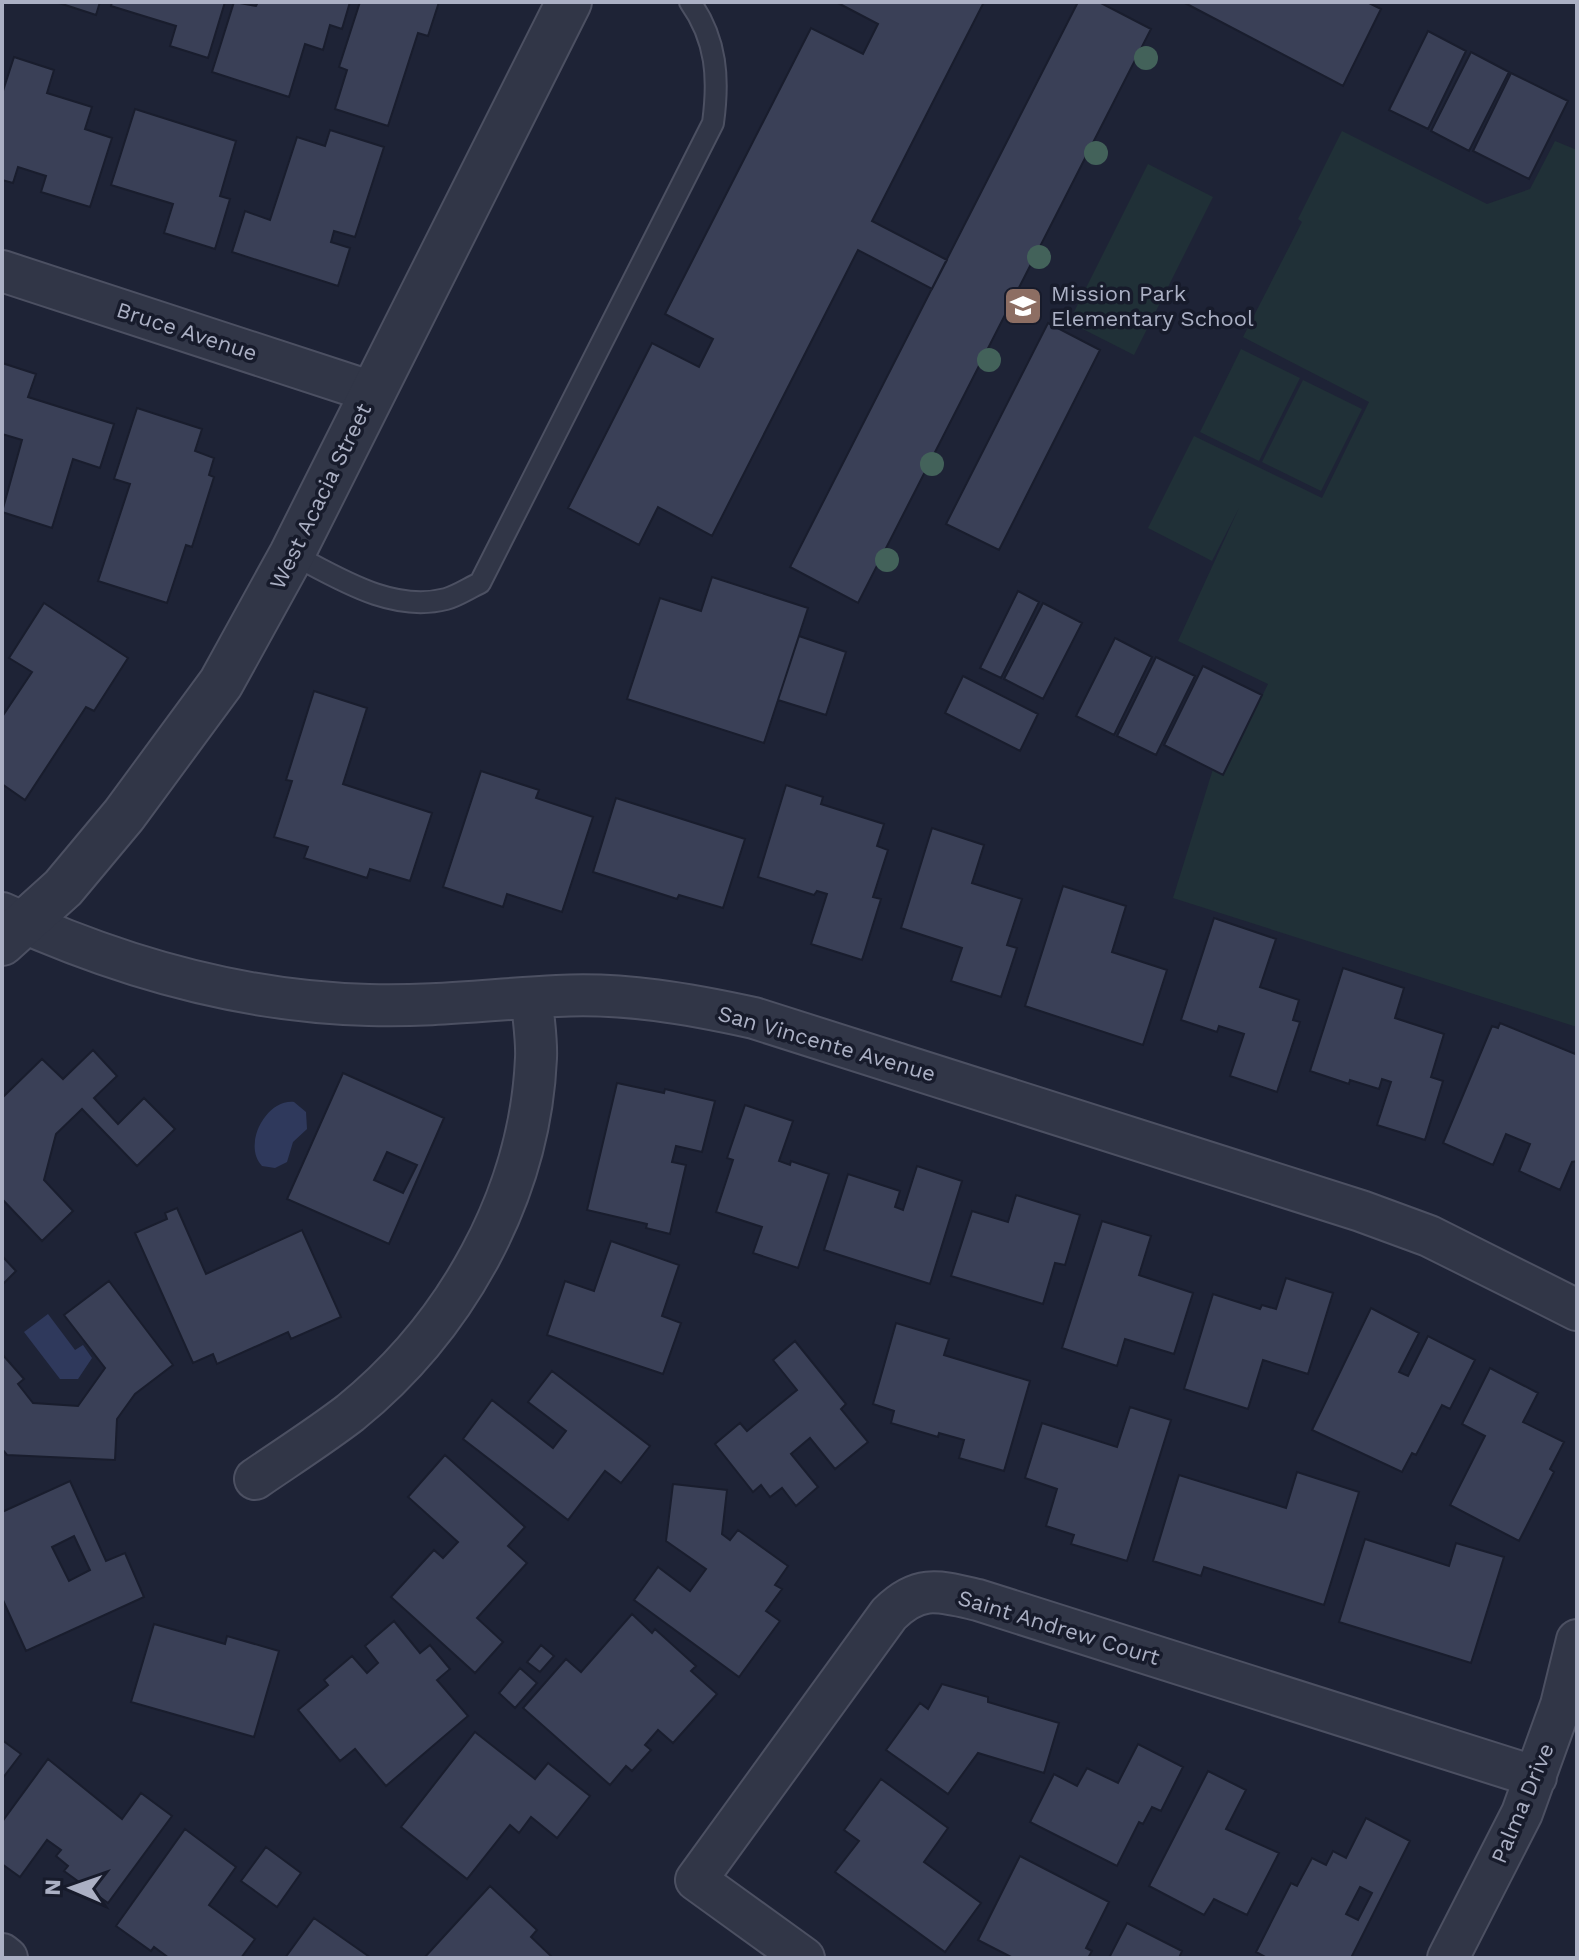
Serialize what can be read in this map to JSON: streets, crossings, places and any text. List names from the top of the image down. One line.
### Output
{"streets":{"street":["Bruce Avenue","West Acacia Street","San Vincente Avenue","Saint Andrew Court","Palma Drive"]},"crossings":[["Bruce Avenue","West Acacia Street"],["West Acacia Street","San Vincente Avenue"],["Saint Andrew Court","Palma Drive"]],"places":{"school or university":["Mission Park Elementary School"]},"north":"left"}
